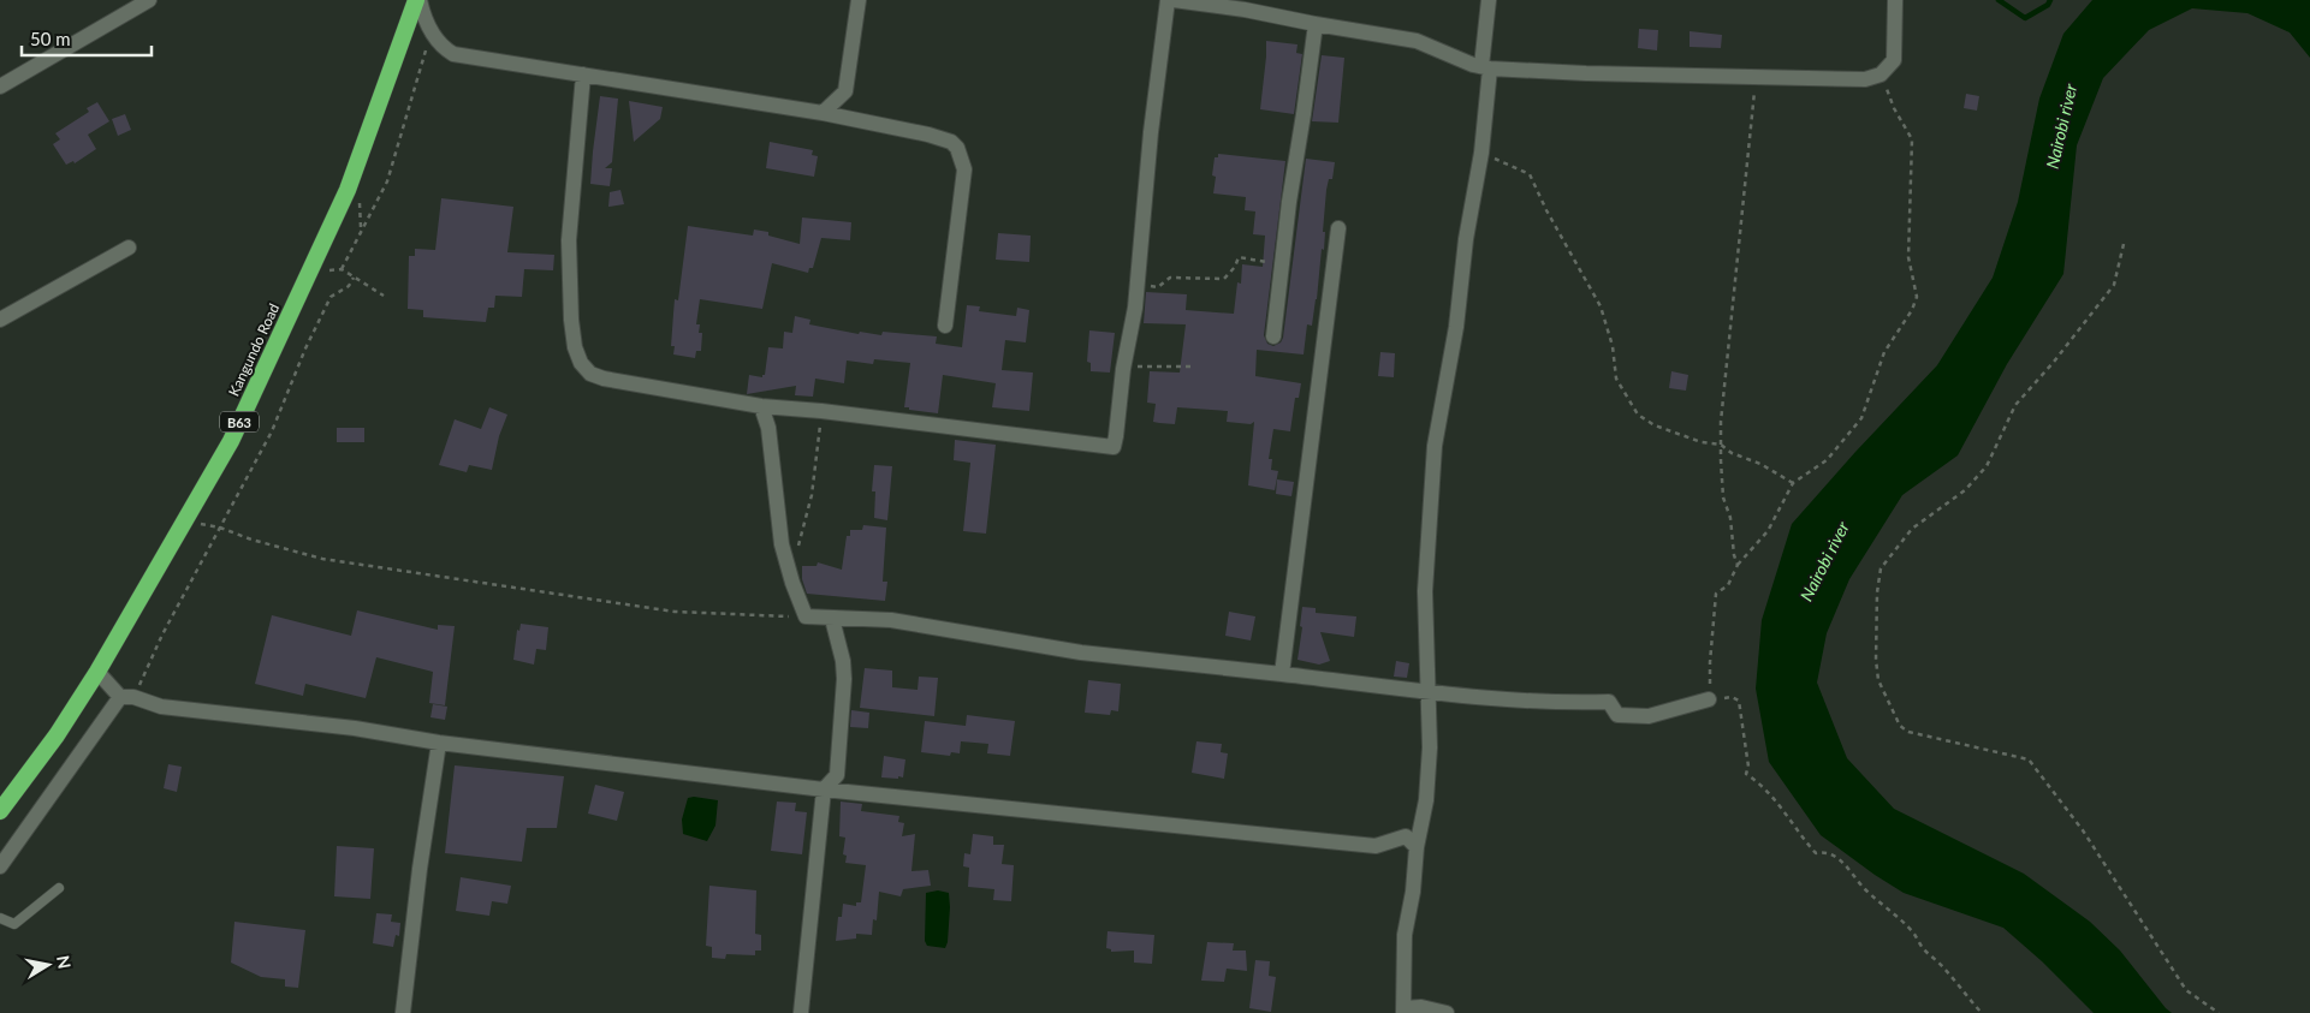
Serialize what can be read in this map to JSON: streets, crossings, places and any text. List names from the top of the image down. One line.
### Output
{"streets":{"highway":["Kangundo Road","B63"]},"water":["Nairobi river"],"scale_bar":"50 m","north":"right"}
